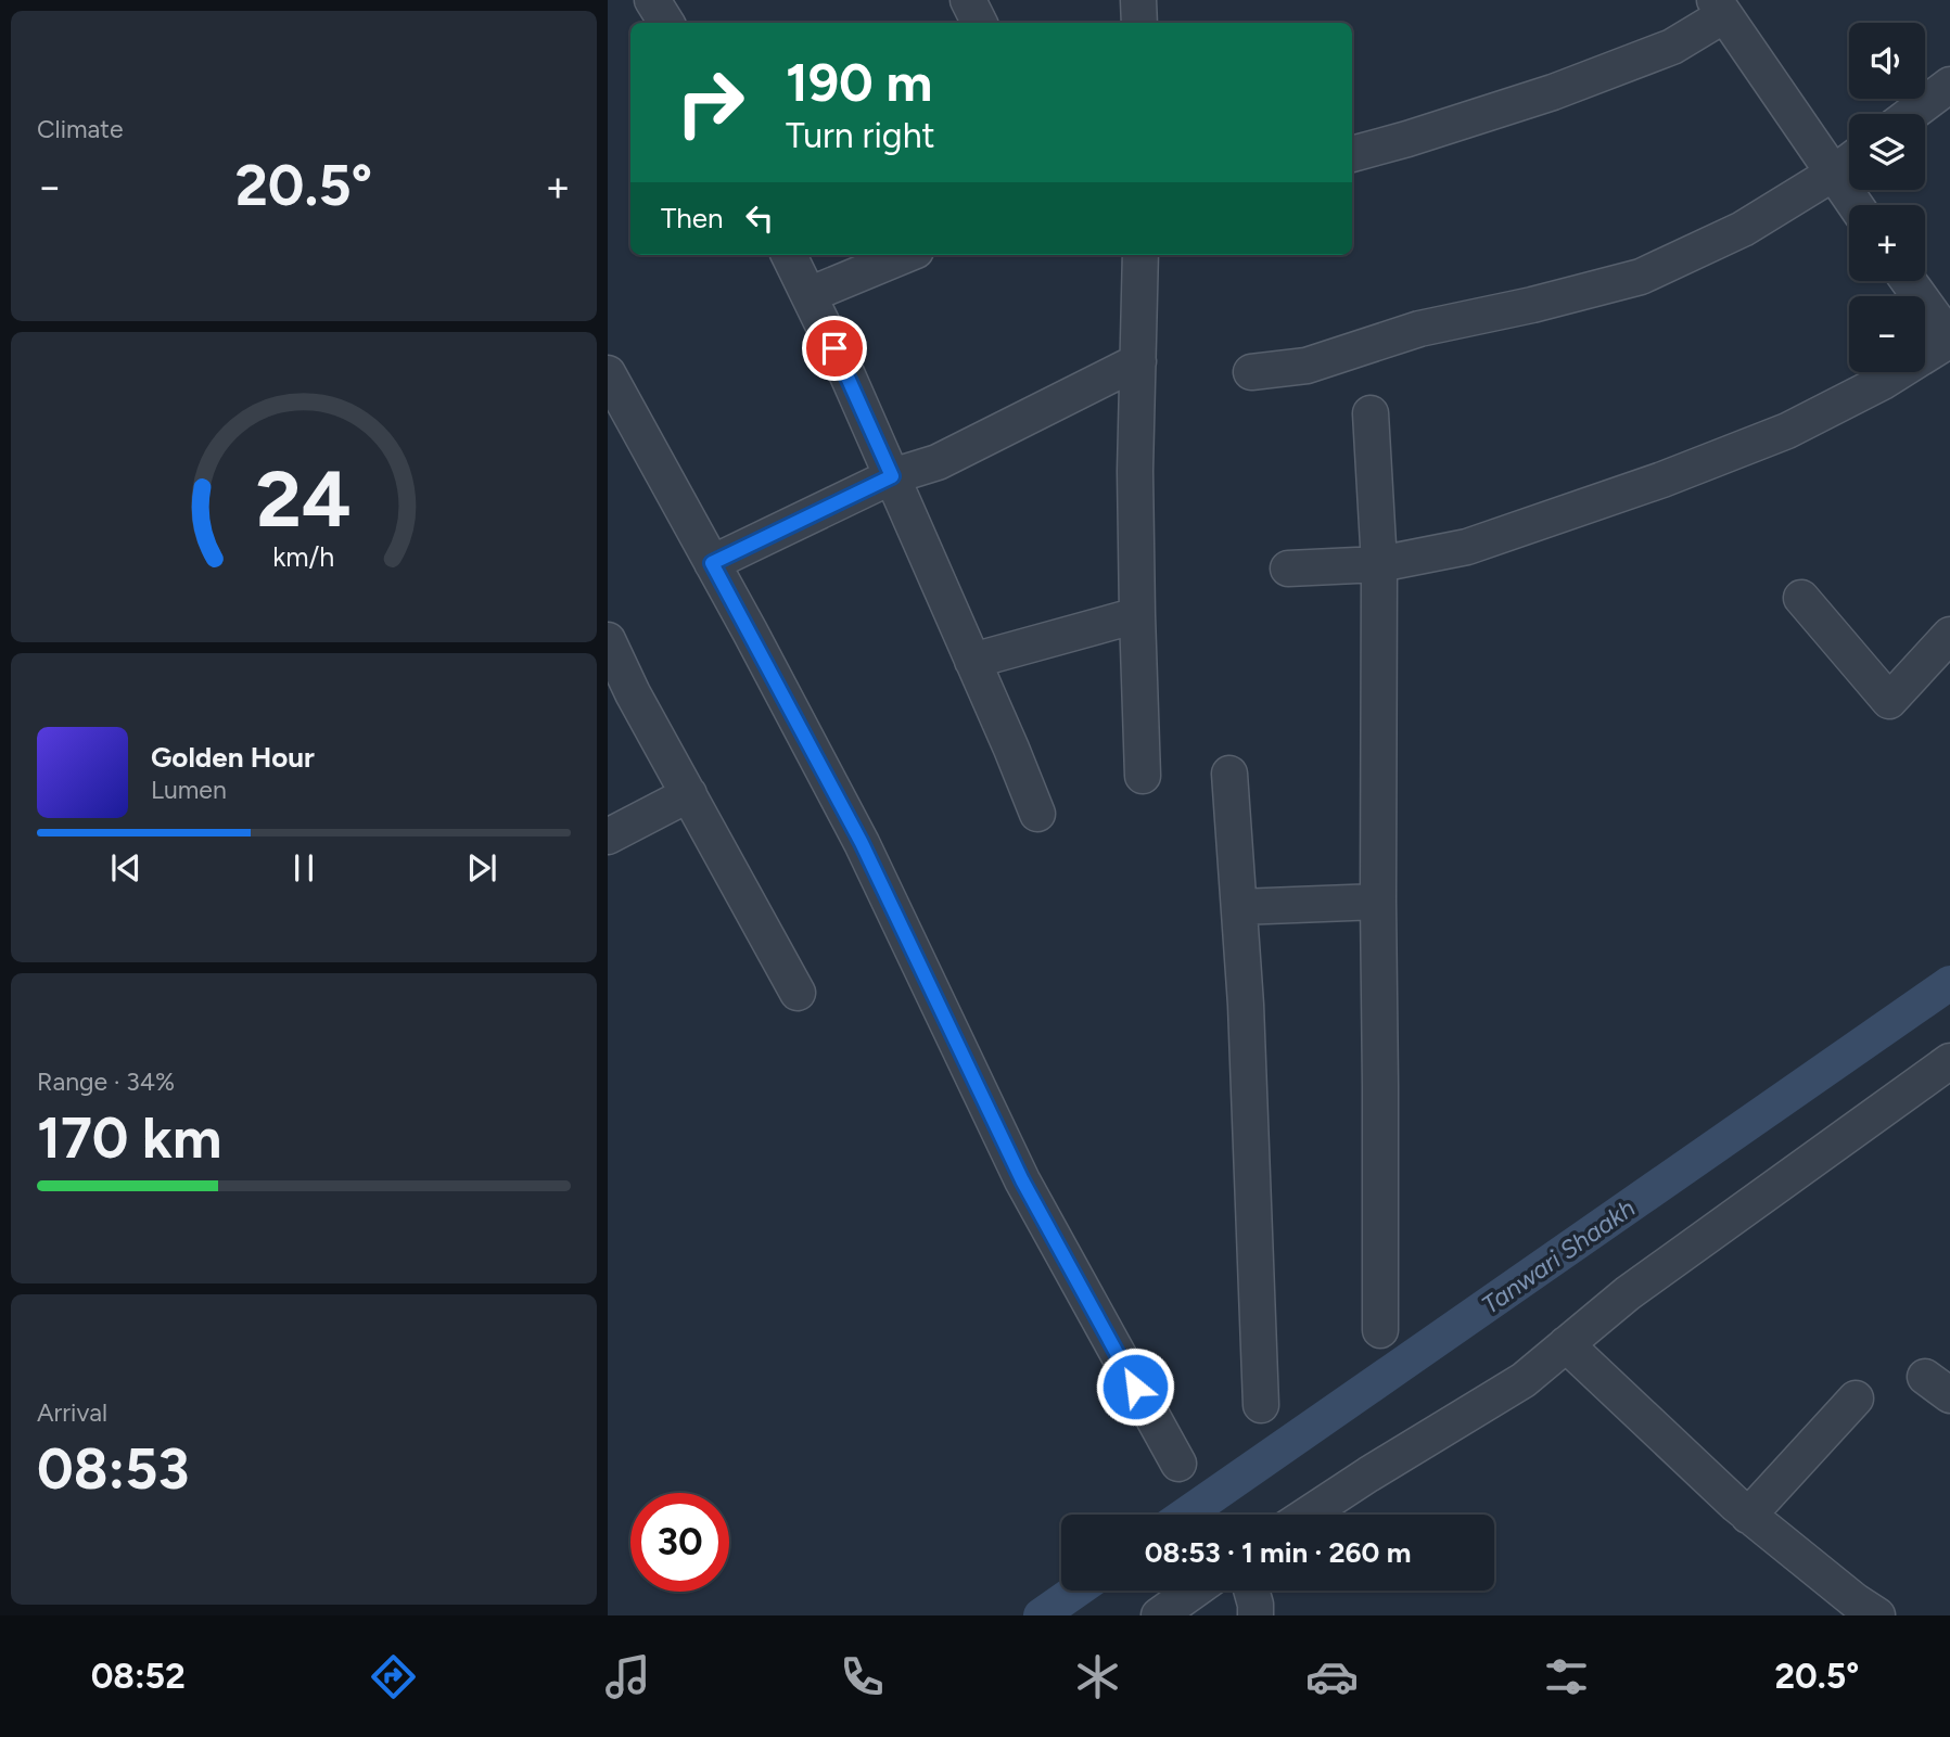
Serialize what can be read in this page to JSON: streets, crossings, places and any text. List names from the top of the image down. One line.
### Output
{"water":["Tanwari Shaakh"],"page":{"tile":["Climate",["Range · 34%","170 km"],["Arrival","08:53"]],"map_buttons":["+","−"],"turn":["190 m","Turn right"],"heat":["−","20.5°","+"],"then":"Then","song":["Golden Hour","Lumen"],"limit":"30","trip":"08:53 · 1 min · 260 m","tabs":["08:52","20.5°"],"gauge":["24","km/h"]}}
